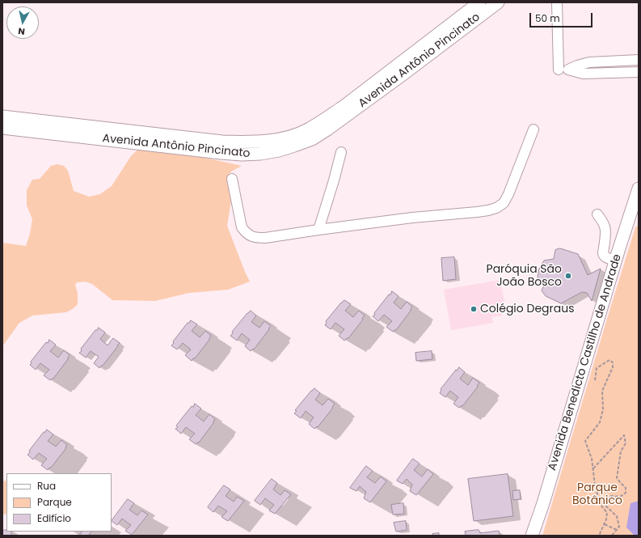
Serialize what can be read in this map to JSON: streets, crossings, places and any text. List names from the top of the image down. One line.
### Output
{"streets":{"main road":["Avenida Antônio Pincinato","Avenida Benedicto Castilho de Andrade"]},"parks":["Parque Botânico"],"places":["Paróquia São João Bosco","Colégio Degraus"],"legend":["Rua","Parque","Edifício"],"scale_bar":"50 m","north":"bottom"}
